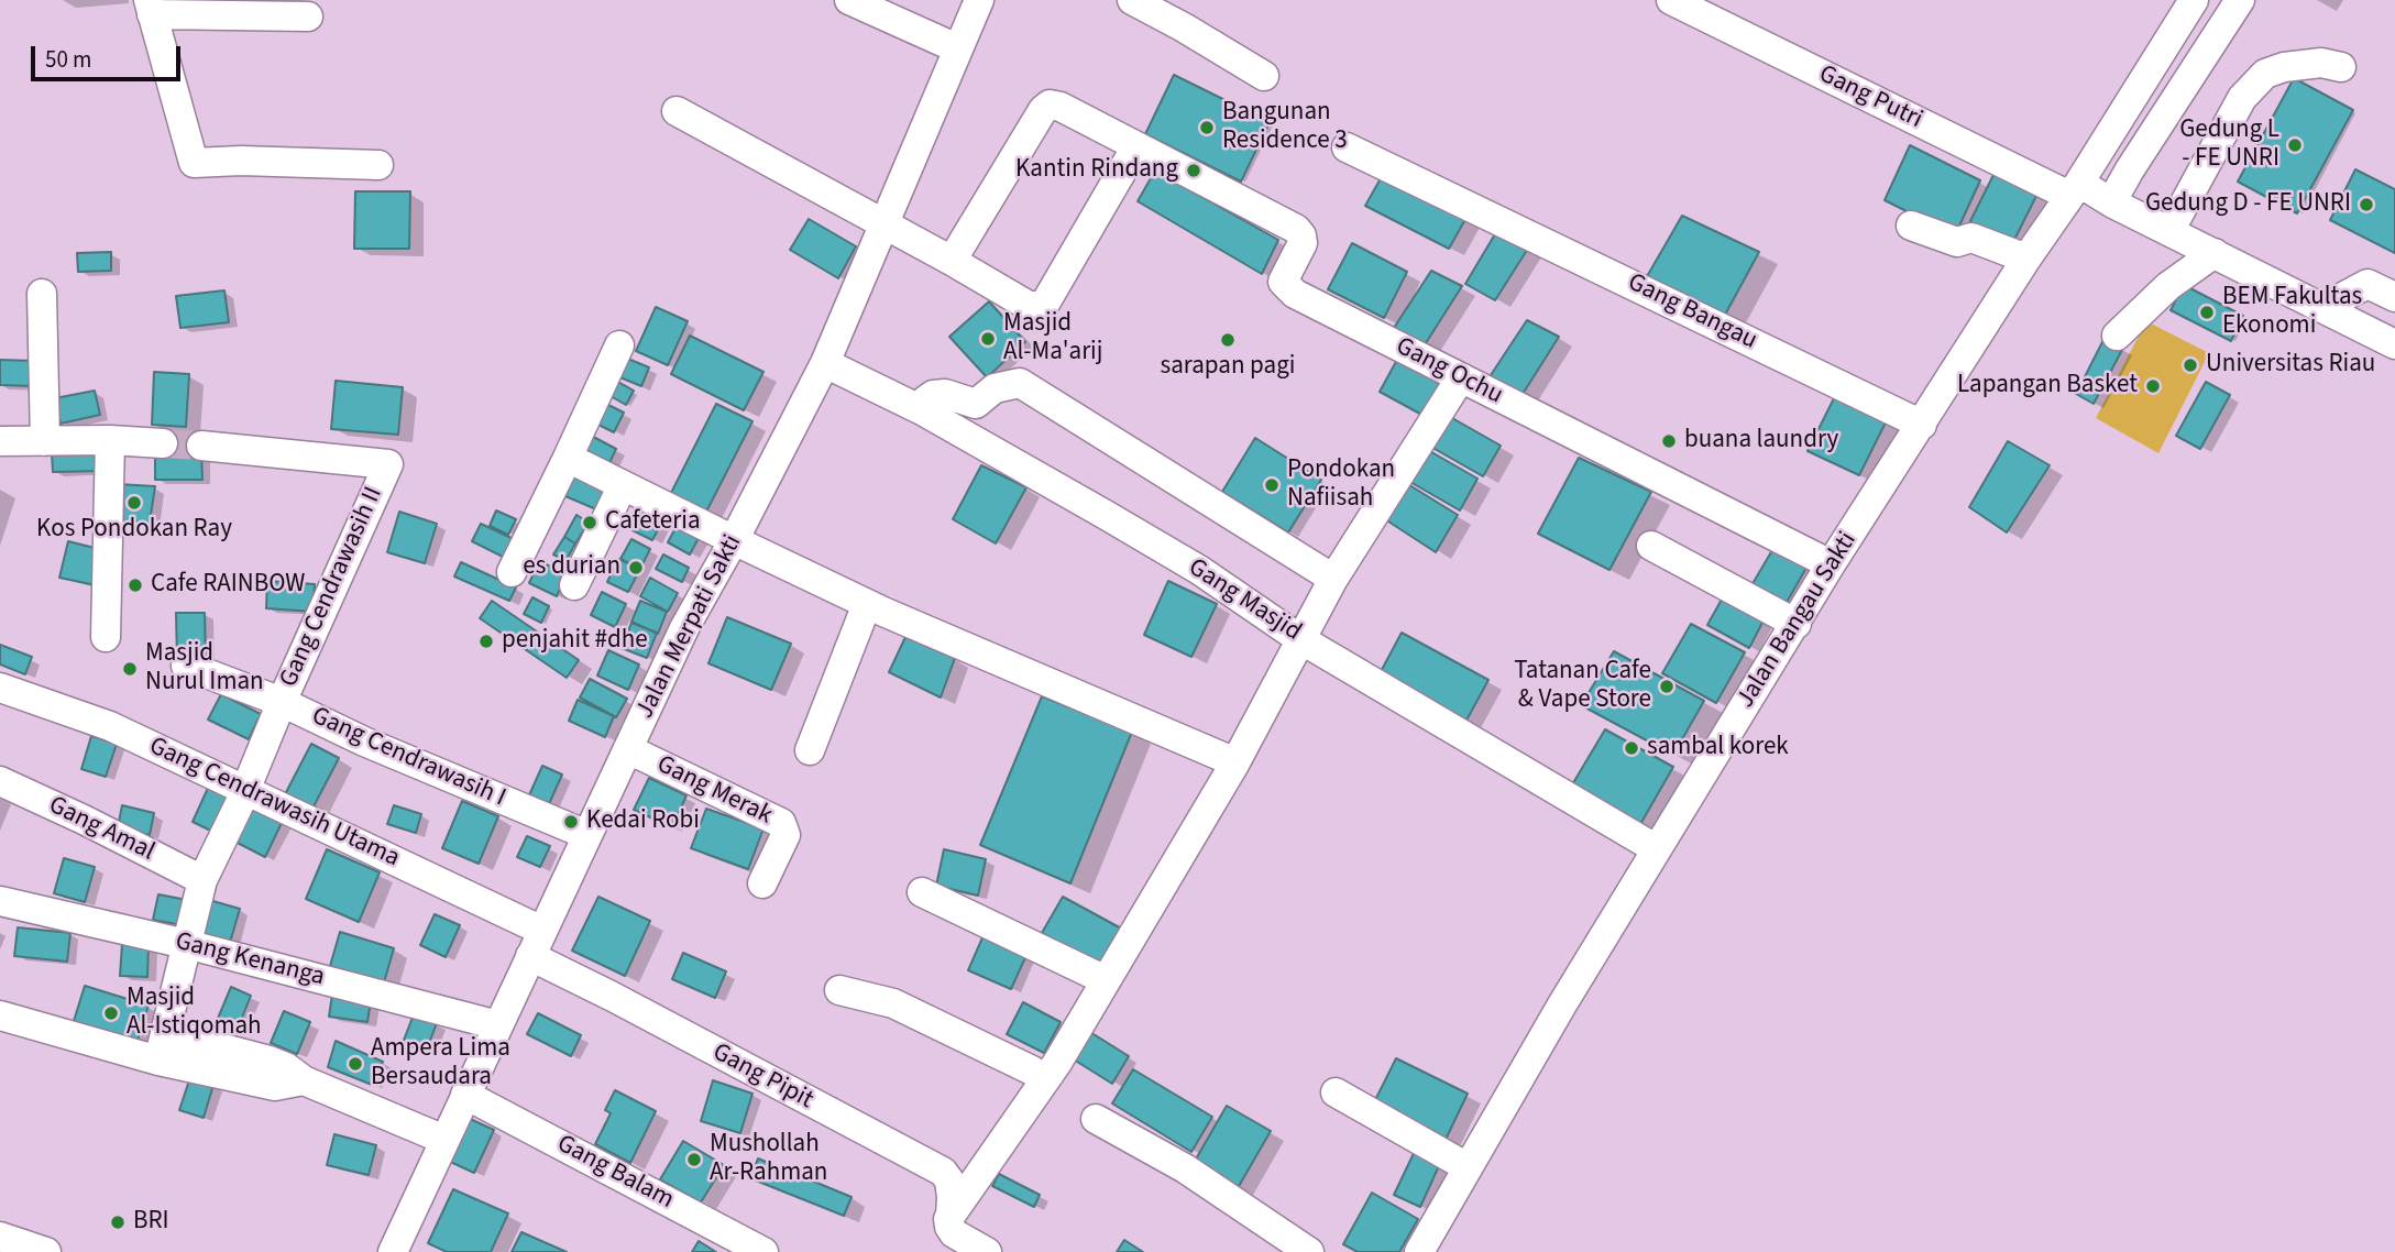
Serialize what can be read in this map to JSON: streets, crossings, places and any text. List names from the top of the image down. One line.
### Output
{"streets":{"street":["Gang Putri","Gang Bangau","Gang Ochu","Gang Cendrawasih II","Gang Masjid","Jalan Bangau Sakti","Jalan Merpati Sakti","Gang Cendrawasih I","Gang Merak","Gang Cendrawasih Utama","Gang Amal","Gang Kenanga","Gang Pipit","Gang Balam"]},"crossings":[["Gang Putri","Jalan Bangau Sakti"],["Gang Bangau","Jalan Bangau Sakti"],["Gang Ochu","Jalan Bangau Sakti"],["Gang Cendrawasih II","Gang Cendrawasih I"],["Gang Cendrawasih II","Gang Cendrawasih Utama"],["Gang Cendrawasih II","Gang Amal"],["Gang Cendrawasih II","Gang Kenanga"],["Gang Masjid","Jalan Bangau Sakti"],["Gang Masjid","Jalan Merpati Sakti"],["Jalan Merpati Sakti","Gang Cendrawasih I"],["Jalan Merpati Sakti","Gang Merak"],["Jalan Merpati Sakti","Gang Cendrawasih Utama"],["Jalan Merpati Sakti","Gang Kenanga"],["Jalan Merpati Sakti","Gang Pipit"],["Jalan Merpati Sakti","Gang Balam"],["Gang Cendrawasih Utama","Gang Pipit"]],"places":["Bangunan Residence 3","Gedung L - FE UNRI","Kantin Rindang","Gedung D - FE UNRI","BEM Fakultas Ekonomi","Masjid Al-Ma'arij","sarapan pagi","Universitas Riau","Lapangan Basket","buana laundry","Pondokan Nafiisah","Kos Pondokan Ray","Cafeteria","es durian","Cafe RAINBOW","penjahit #dhe","Masjid Nurul Iman","Tatanan Cafe & Vape Store","sambal korek","Kedai Robi","Masjid Al-Istiqomah","Ampera Lima Bersaudara","Mushollah Ar-Rahman","BRI"],"scale_bar":"50 m"}
